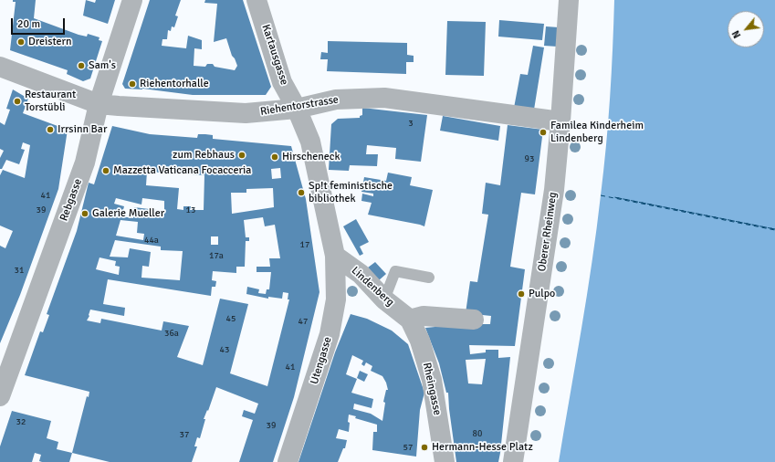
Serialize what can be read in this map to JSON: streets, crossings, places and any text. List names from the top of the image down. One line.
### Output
{"streets":{"street":["Kartausgasse","Riehentorstrasse","Rebgasse","Oberer Rheinweg","Lindenberg","Utengasse","Rheingasse"]},"crossings":[["Kartausgasse","Riehentorstrasse"],["Riehentorstrasse","Rebgasse"],["Riehentorstrasse","Oberer Rheinweg"],["Lindenberg","Utengasse"],["Lindenberg","Rheingasse"]],"places":["Dreistern","Sam's","Riehentorhalle","Restaurant Torstübli","Irrsinn Bar","Familea Kinderheim Lindenberg","zum Rebhaus","Hirscheneck","Mazzetta Vaticana Focacceria","Sp!t feministische bibliothek","Galerie Mueller","Pulpo","Hermann-Hesse Platz"],"house_numbers":["3","93","41","39","13","44a","17","17a","31","45","47","36a","43","41","32","39","80","37","57"],"scale_bar":"20 m","north":"bottom left"}
